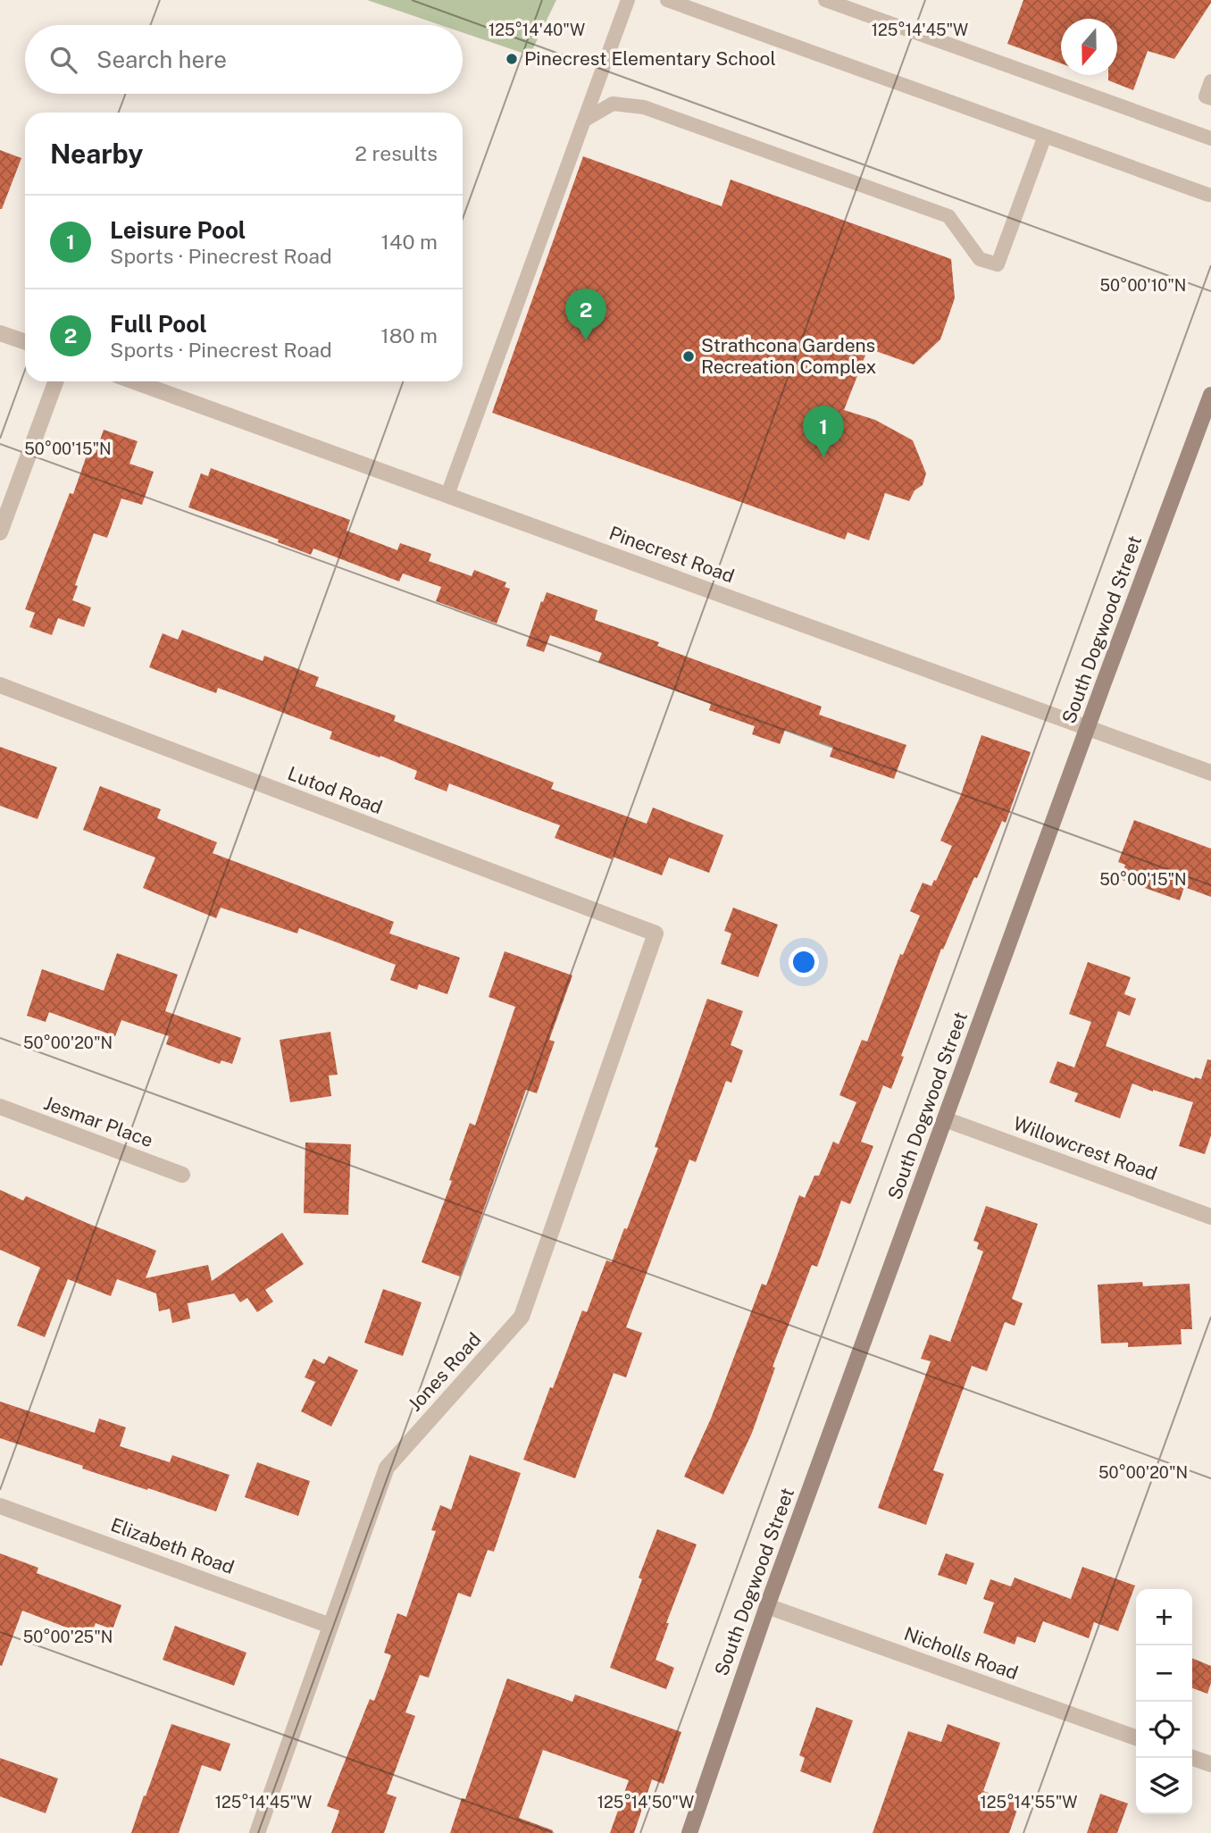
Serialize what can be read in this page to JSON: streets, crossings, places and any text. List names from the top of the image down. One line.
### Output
{"streets":{"main road":["South Dogwood Street"],"street":["Pinecrest Road","Lutod Road","Jesmar Place","Willowcrest Road","Jones Road","Elizabeth Road","Nicholls Road"]},"crossings":[["Pinecrest Road","South Dogwood Street"],["South Dogwood Street","Willowcrest Road"],["South Dogwood Street","Nicholls Road"],["Lutod Road","Jones Road"],["Jones Road","Elizabeth Road"]],"places":["Pinecrest Elementary School","Strathcona Gardens Recreation Complex"],"north":"bottom","page":{"search":"Search here","heading":["Nearby","2 results"],"list":[{"mark":"1","name":"Leisure Pool","note":"Sports · Pinecrest Road","value":"140 m"},{"mark":"2","name":"Full Pool","note":"Sports · Pinecrest Road","value":"180 m"}],"pins":["2","1"],"map_buttons":["+","−"]},"coordinates":["125°14'40\"W","125°14'45\"W","50°00'10\"N","50°00'15\"N","50°00'20\"N","50°00'25\"N","125°14'50\"W","125°14'55\"W"]}
